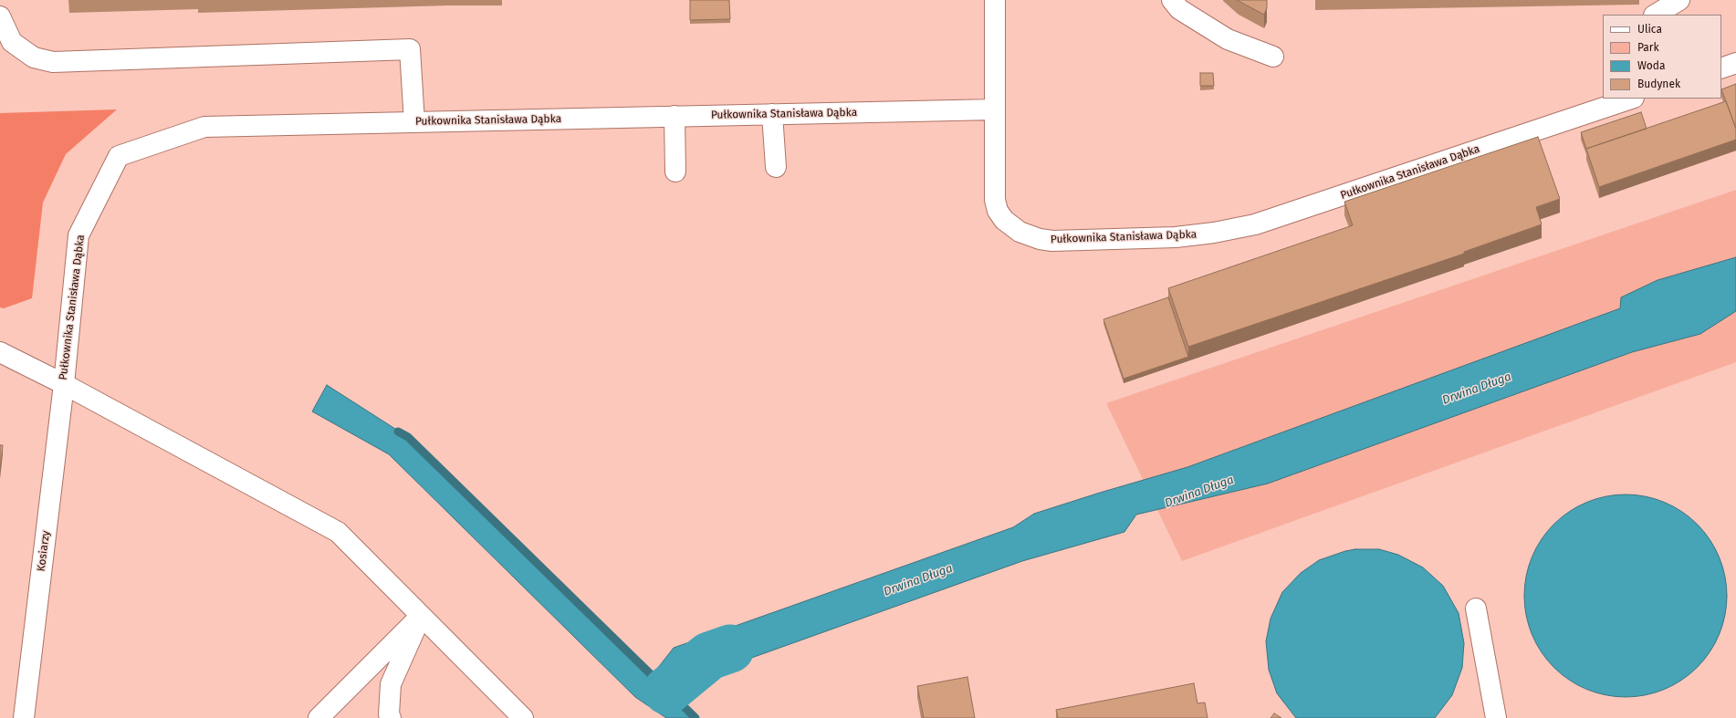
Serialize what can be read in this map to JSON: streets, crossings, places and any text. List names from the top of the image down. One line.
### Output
{"streets":{"street":["Pułkownika Stanisława Dąbka","Kosiarzy"]},"crossings":[["Pułkownika Stanisława Dąbka","Kosiarzy"]],"water":["Drwina Długa"],"legend":["Ulica","Park","Woda","Budynek"]}
